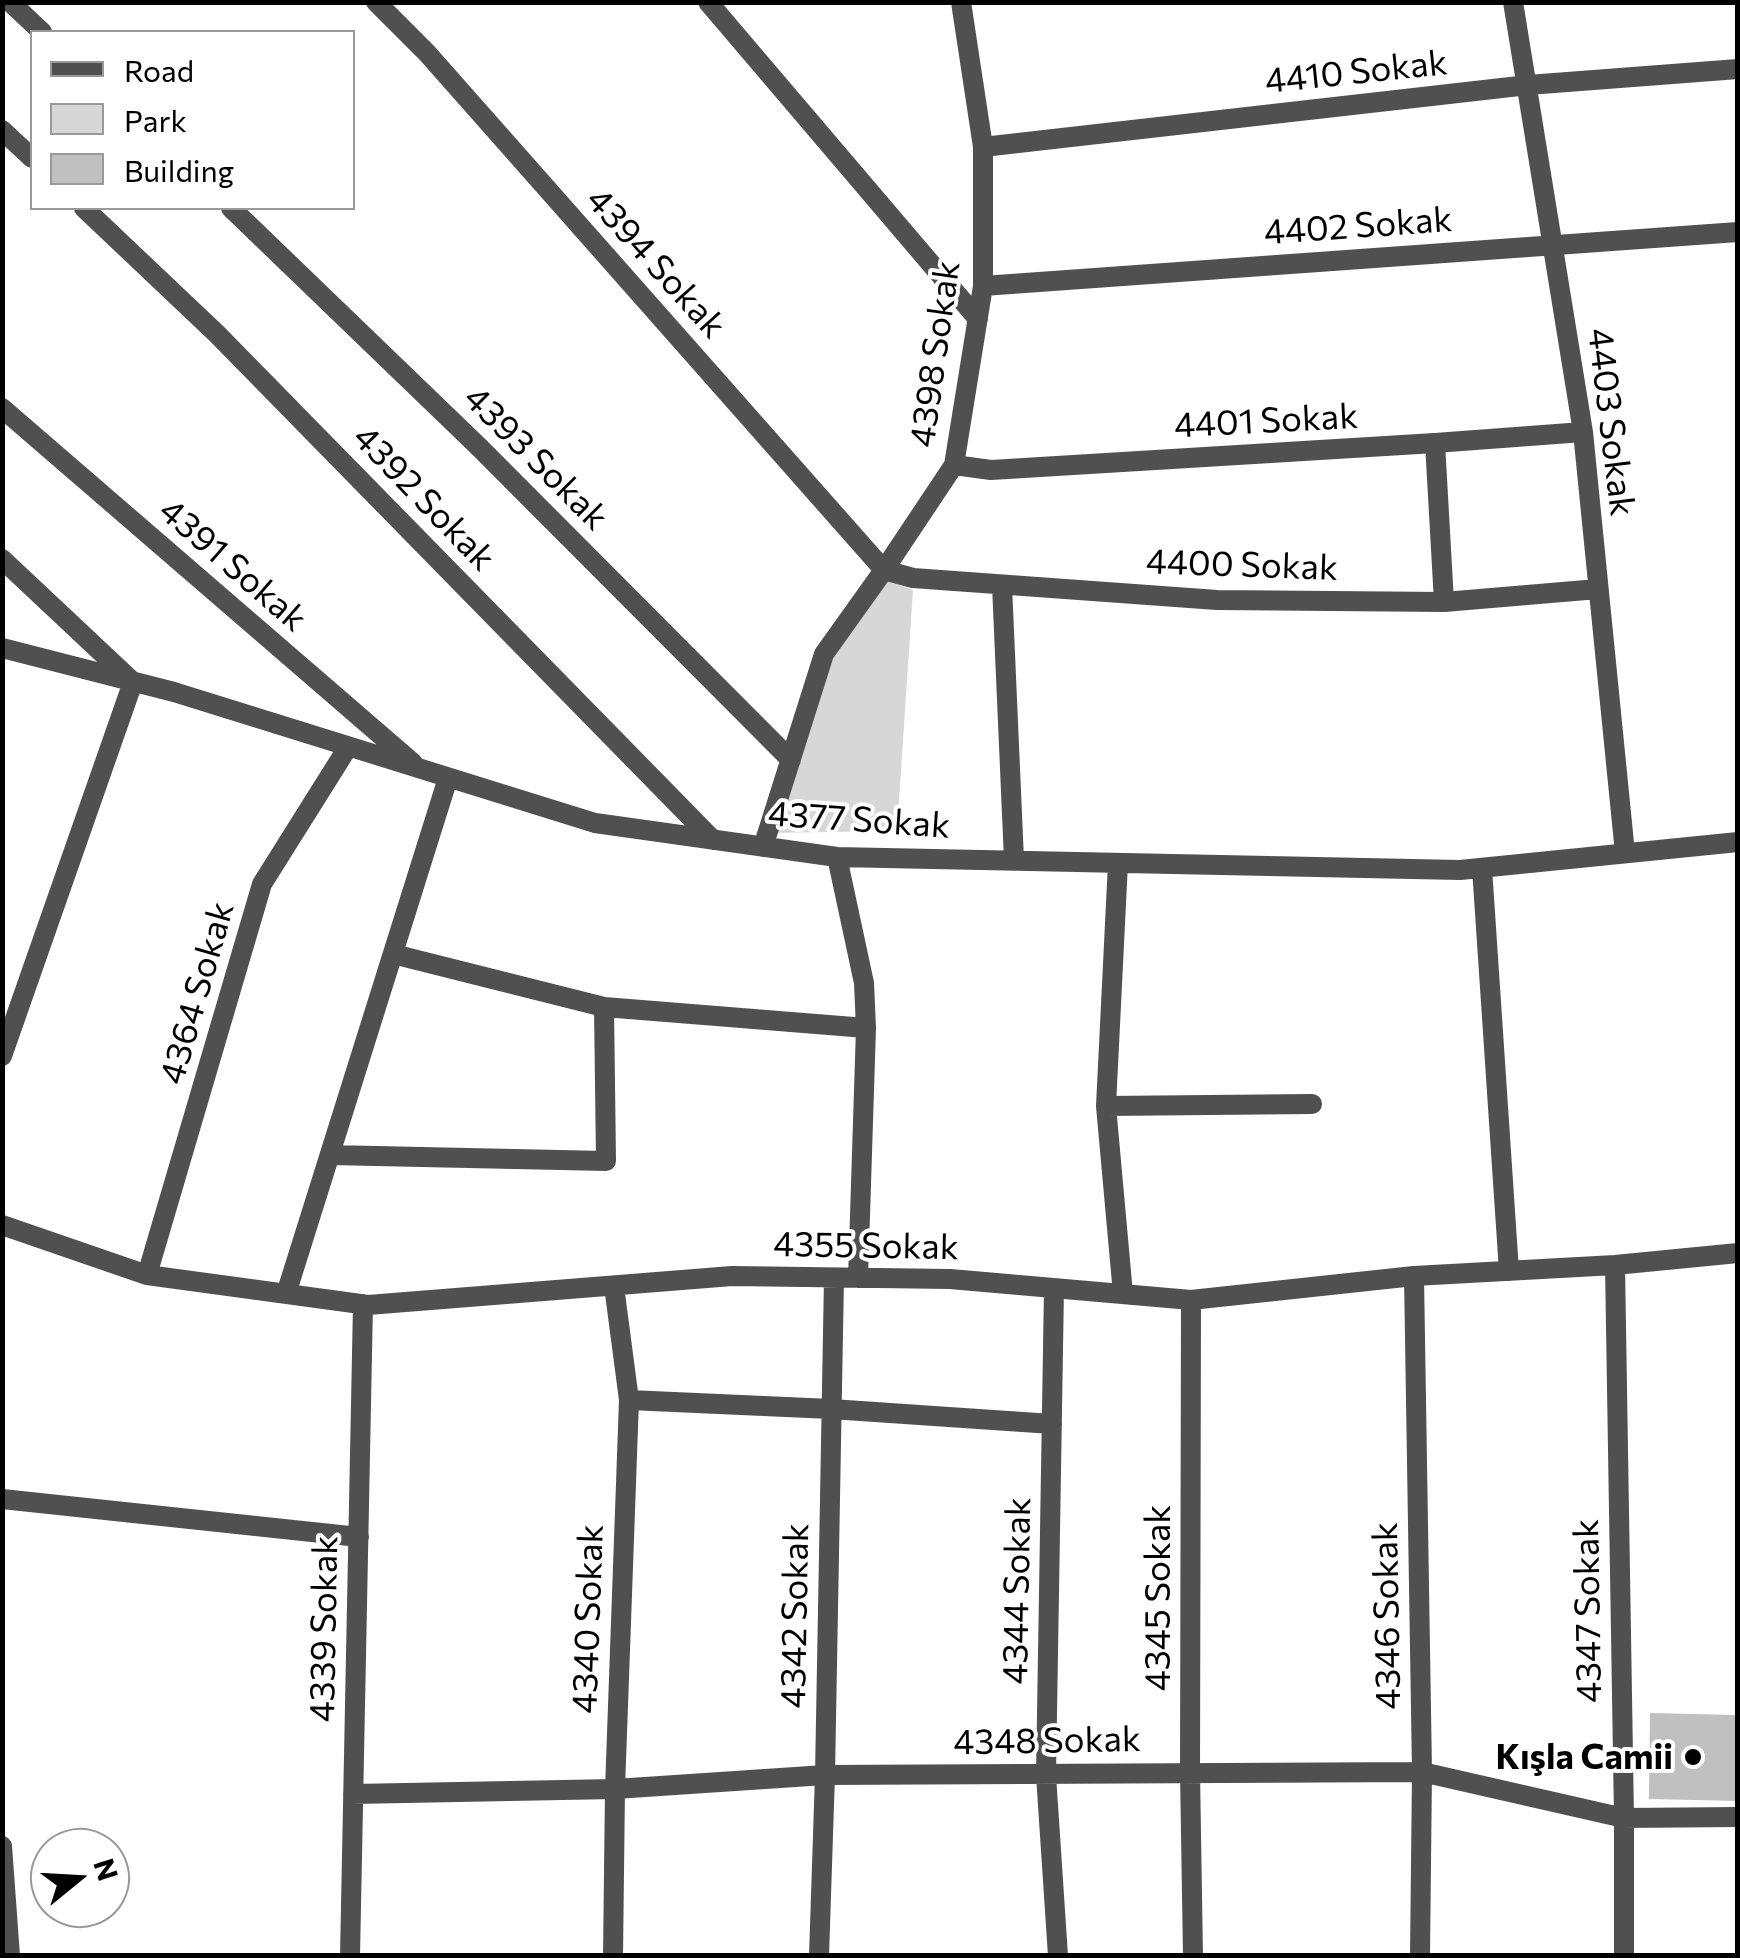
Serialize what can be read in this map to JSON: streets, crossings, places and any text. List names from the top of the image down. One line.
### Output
{"streets":{"street":["4410 Sokak","4402 Sokak","4394 Sokak","4398 Sokak","4401 Sokak","4403 Sokak","4393 Sokak","4392 Sokak","4391 Sokak","4400 Sokak","4377 Sokak","4364 Sokak","4355 Sokak","4344 Sokak","4345 Sokak","4347 Sokak","4342 Sokak","4346 Sokak","4340 Sokak","4339 Sokak","4348 Sokak"]},"crossings":[["4410 Sokak","4398 Sokak"],["4410 Sokak","4403 Sokak"],["4402 Sokak","4398 Sokak"],["4402 Sokak","4403 Sokak"],["4394 Sokak","4398 Sokak"],["4394 Sokak","4400 Sokak"],["4398 Sokak","4401 Sokak"],["4398 Sokak","4393 Sokak"],["4398 Sokak","4400 Sokak"],["4398 Sokak","4377 Sokak"],["4401 Sokak","4403 Sokak"],["4403 Sokak","4400 Sokak"],["4403 Sokak","4377 Sokak"],["4392 Sokak","4377 Sokak"],["4391 Sokak","4377 Sokak"],["4377 Sokak","4364 Sokak"],["4364 Sokak","4355 Sokak"],["4355 Sokak","4344 Sokak"],["4355 Sokak","4345 Sokak"],["4355 Sokak","4347 Sokak"],["4355 Sokak","4342 Sokak"],["4355 Sokak","4346 Sokak"],["4355 Sokak","4340 Sokak"],["4355 Sokak","4339 Sokak"],["4344 Sokak","4348 Sokak"],["4345 Sokak","4348 Sokak"],["4347 Sokak","4348 Sokak"],["4342 Sokak","4348 Sokak"],["4346 Sokak","4348 Sokak"],["4340 Sokak","4348 Sokak"],["4339 Sokak","4348 Sokak"]],"places":["Kışla Camii"],"legend":["Road","Park","Building"],"north":"right"}
